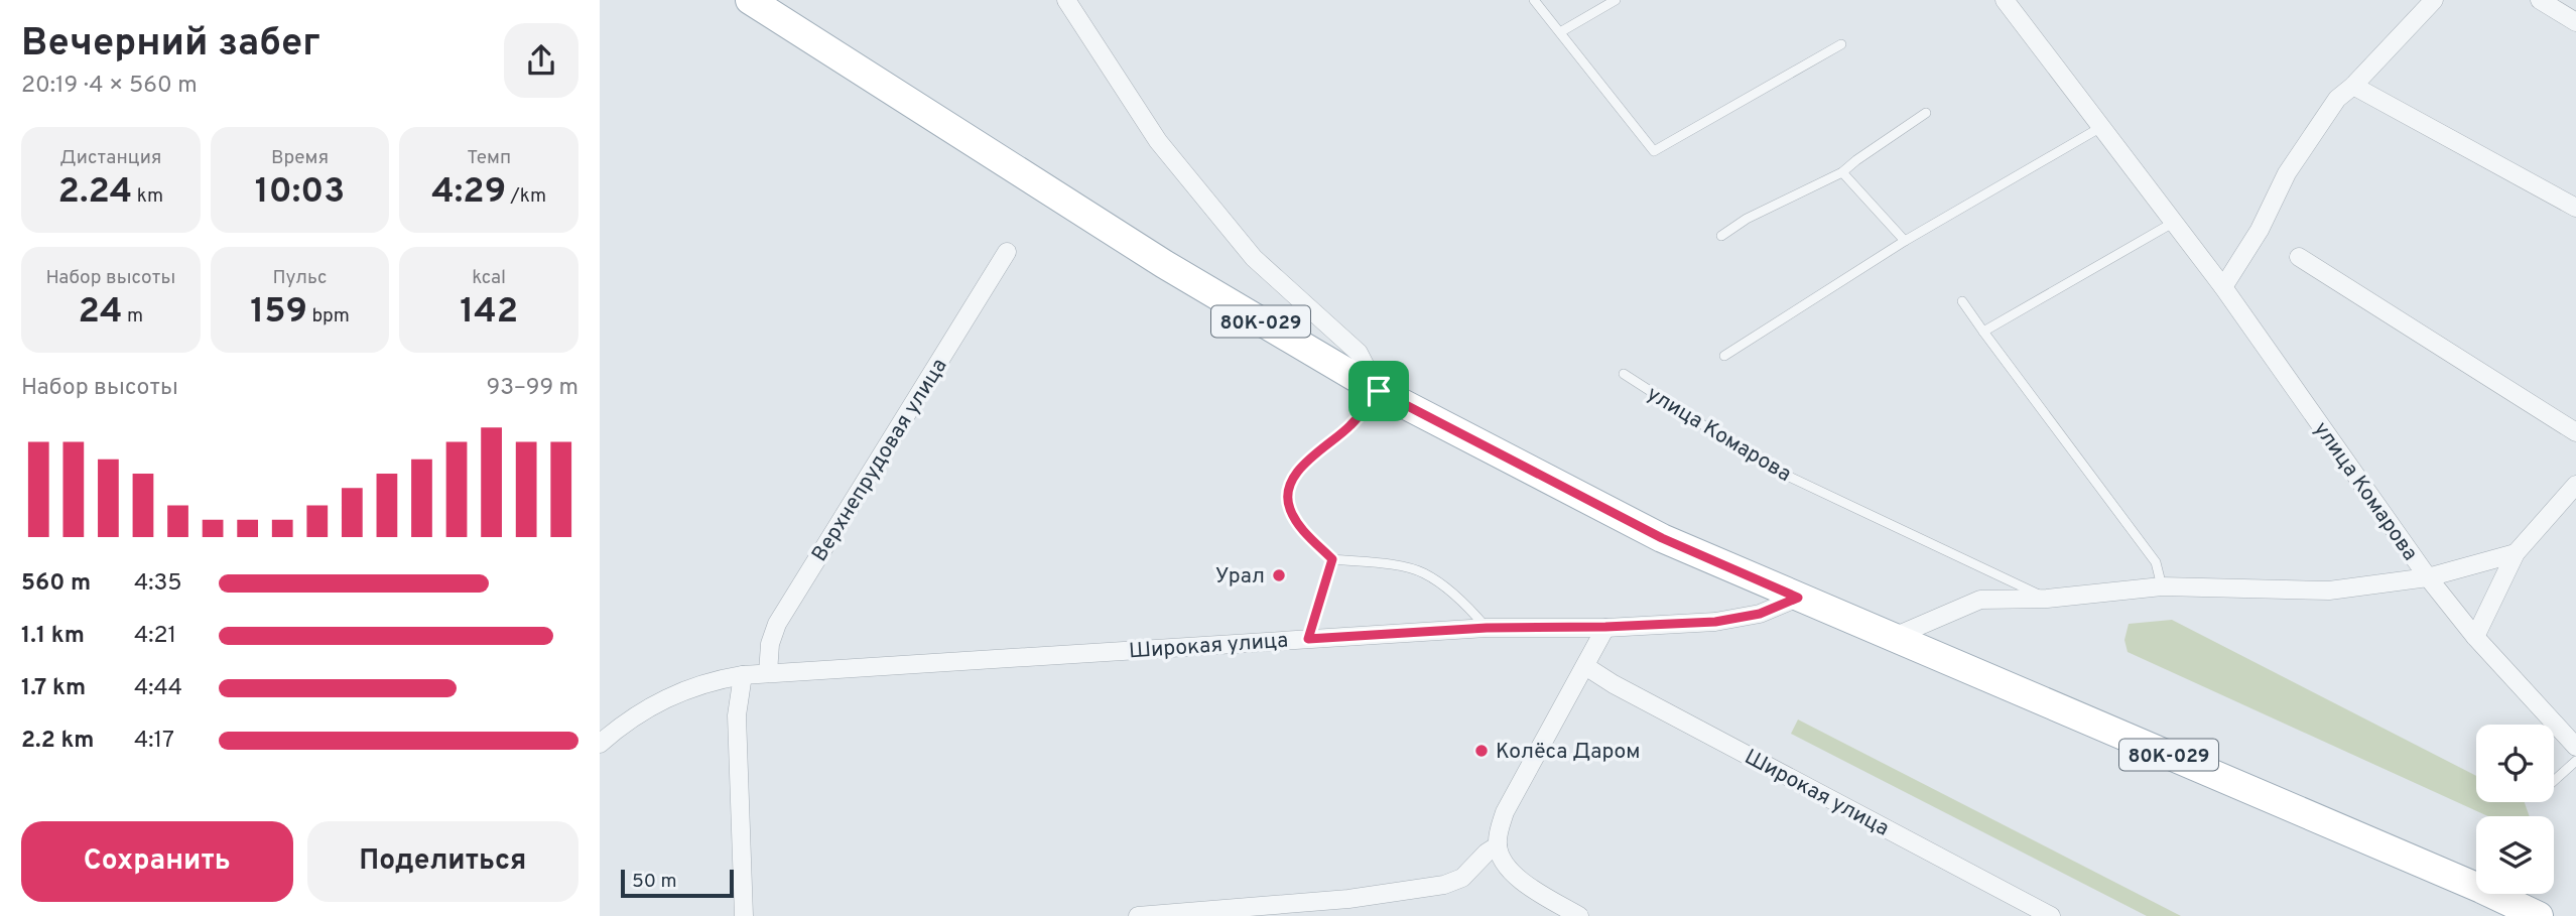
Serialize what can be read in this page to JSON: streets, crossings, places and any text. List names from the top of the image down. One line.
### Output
{"streets":{"main road":["80К-029"],"street":["улица Комарова","Верхнепрудовая улица","Широкая улица"]},"crossings":[["80К-029","Широкая улица"],["Верхнепрудовая улица","Широкая улица"]],"places":["Урал","Колёса Даром"],"scale_bar":"50 m","page":{"heading":["Вечерний забег","20:19 · 4 × 560 m"],"stats":[["Дистанция","2.24 km"],["Время","10:03"],["Темп","4:29 /km"],["Набор высоты","24 m"],["Пульс","159 bpm"],["kcal","142"]],"chart":["Набор высоты","93–99 m"],"list":[{"name":"560 m","note":"4:35"},{"name":"1.1 km","note":"4:21"},{"name":"1.7 km","note":"4:44"},{"name":"2.2 km","note":"4:17"}],"buttons":["Сохранить","Поделиться"],"scale":"50 m"}}
